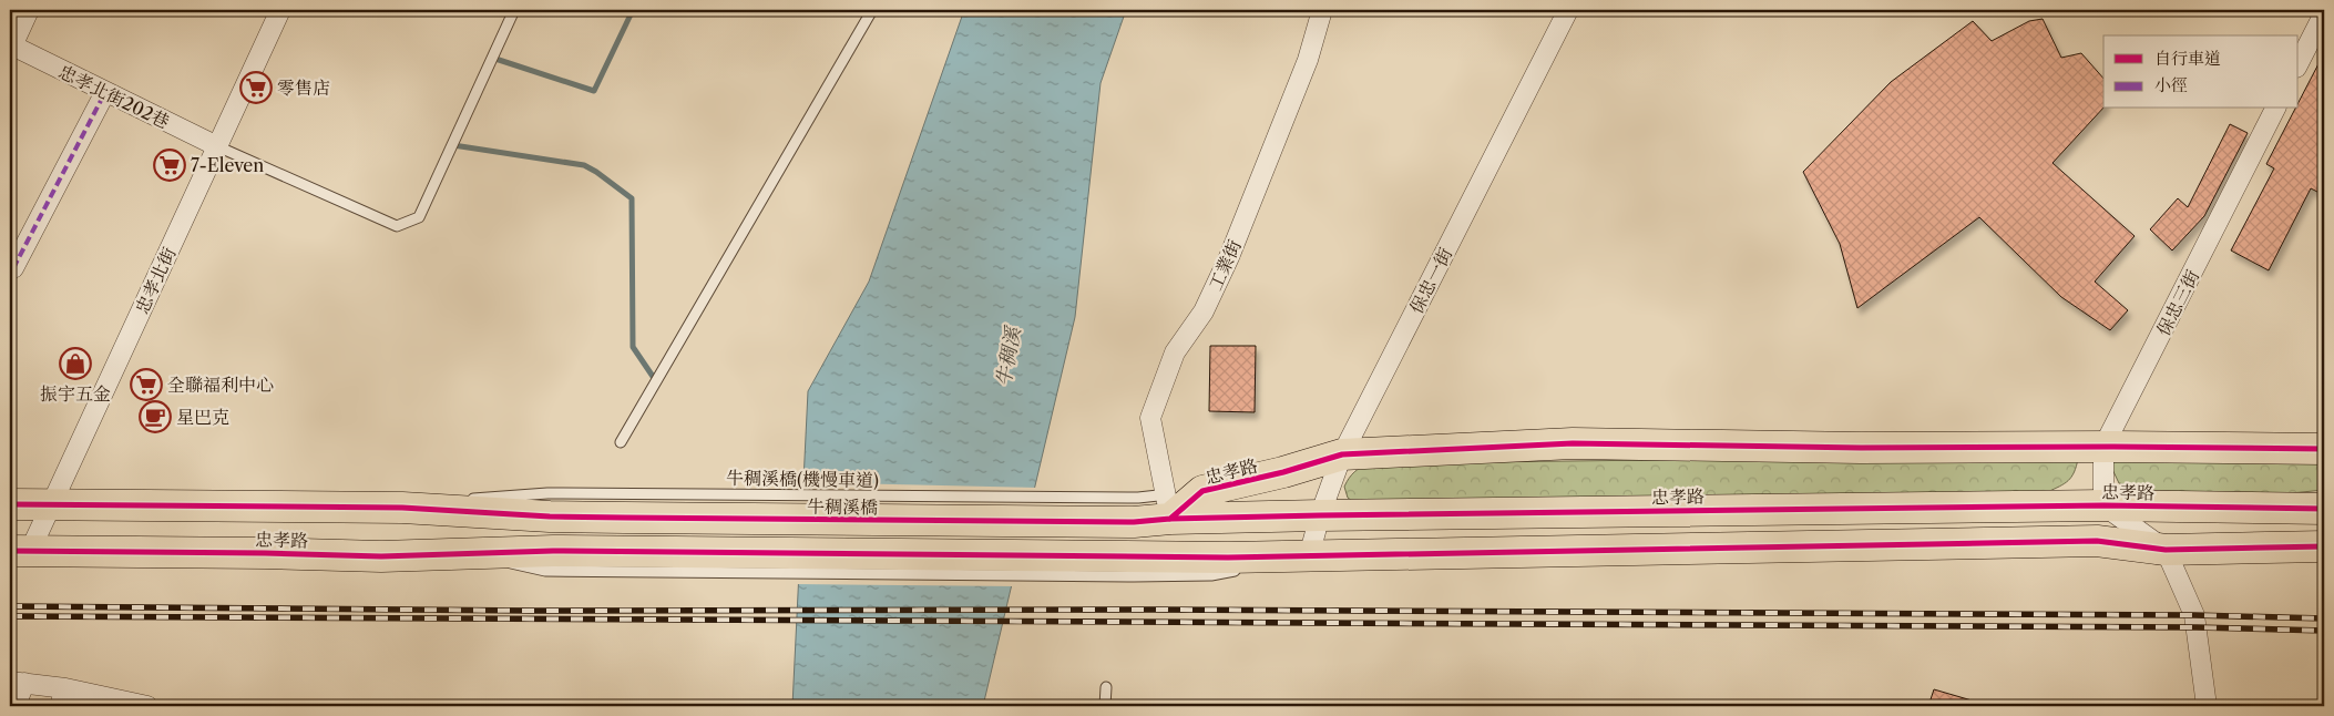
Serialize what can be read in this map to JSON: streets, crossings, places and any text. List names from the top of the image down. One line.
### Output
{"streets":{"main road":["忠孝路","牛稠溪橋"],"street":["忠孝北街202巷","工業街","忠孝北街","保忠一街","保忠三街"]},"crossings":[["忠孝北街202巷","忠孝北街"],["工業街","忠孝路"],["工業街","牛稠溪橋"],["忠孝北街","忠孝路"],["保忠一街","忠孝路"],["保忠三街","忠孝路"],["忠孝路","牛稠溪橋"]],"water":["牛稠溪"],"places":{"supermarket":["零售店","7-Eleven","全聯福利中心"],"shop":["振宇五金"],"cafe":["星巴克"]},"legend":["自行車道","小徑"]}
